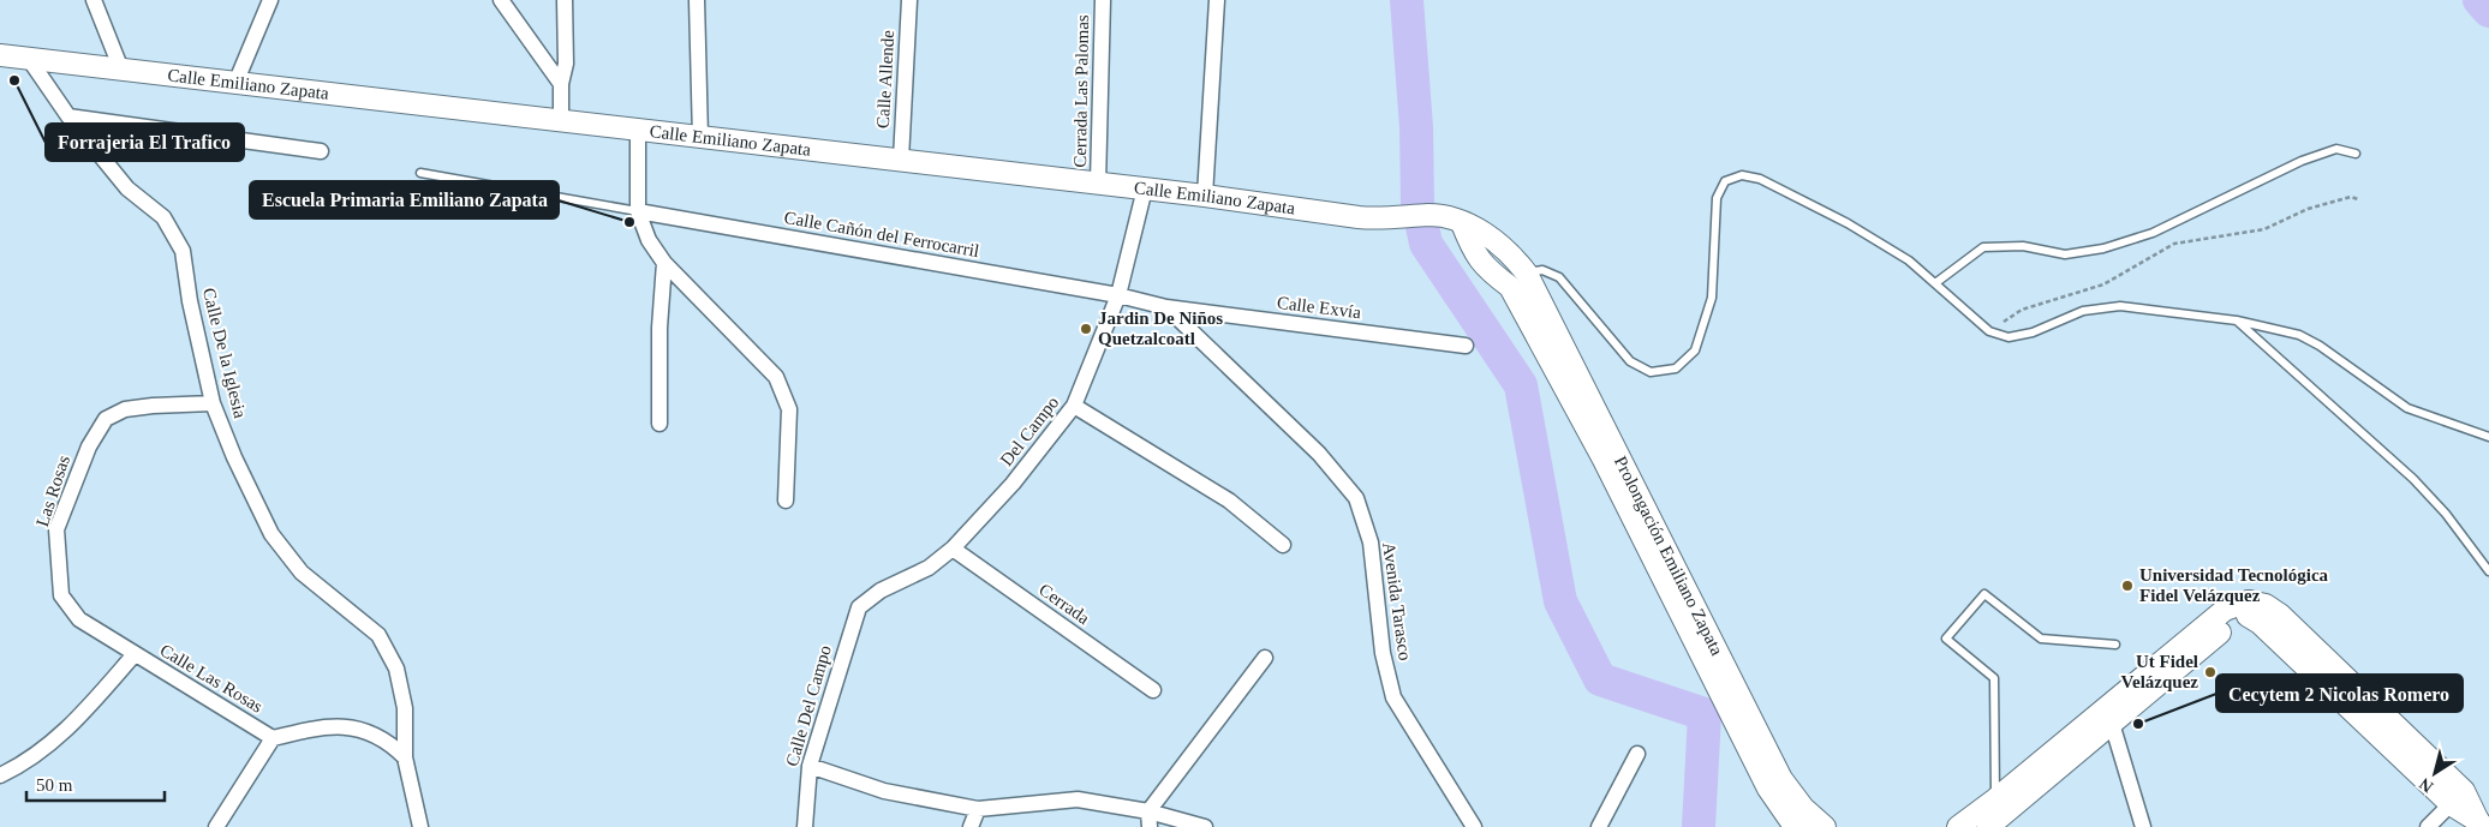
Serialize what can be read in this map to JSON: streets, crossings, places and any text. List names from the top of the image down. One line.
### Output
{"streets":{"main road":["Calle Emiliano Zapata","Prolongación Emiliano Zapata"],"street":["Calle Allende","Cerrada Las Palomas","Calle Cañón del Ferrocarril","Calle Exvía","Calle De la Iglesia","Del Campo","Las Rosas","Avenida Tarasco","Cerrada","Calle Las Rosas","Calle Del Campo"]},"crossings":[["Calle Allende","Calle Emiliano Zapata"],["Calle Emiliano Zapata","Cerrada Las Palomas"],["Calle Emiliano Zapata","Calle De la Iglesia"],["Calle Emiliano Zapata","Del Campo"],["Calle Emiliano Zapata","Prolongación Emiliano Zapata"],["Calle Cañón del Ferrocarril","Del Campo"],["Calle Cañón del Ferrocarril","Avenida Tarasco"],["Calle Exvía","Avenida Tarasco"],["Calle De la Iglesia","Las Rosas"],["Calle De la Iglesia","Calle Las Rosas"],["Del Campo","Avenida Tarasco"],["Del Campo","Cerrada"],["Del Campo","Calle Del Campo"],["Las Rosas","Calle Las Rosas"]],"places":["Forrajeria El Trafico","Escuela Primaria Emiliano Zapata","Jardin De Niños Quetzalcoatl","Universidad Tecnológica Fidel Velázquez","Ut Fidel Velázquez","Cecytem 2 Nicolas Romero"],"scale_bar":"50 m","north":"bottom left"}
